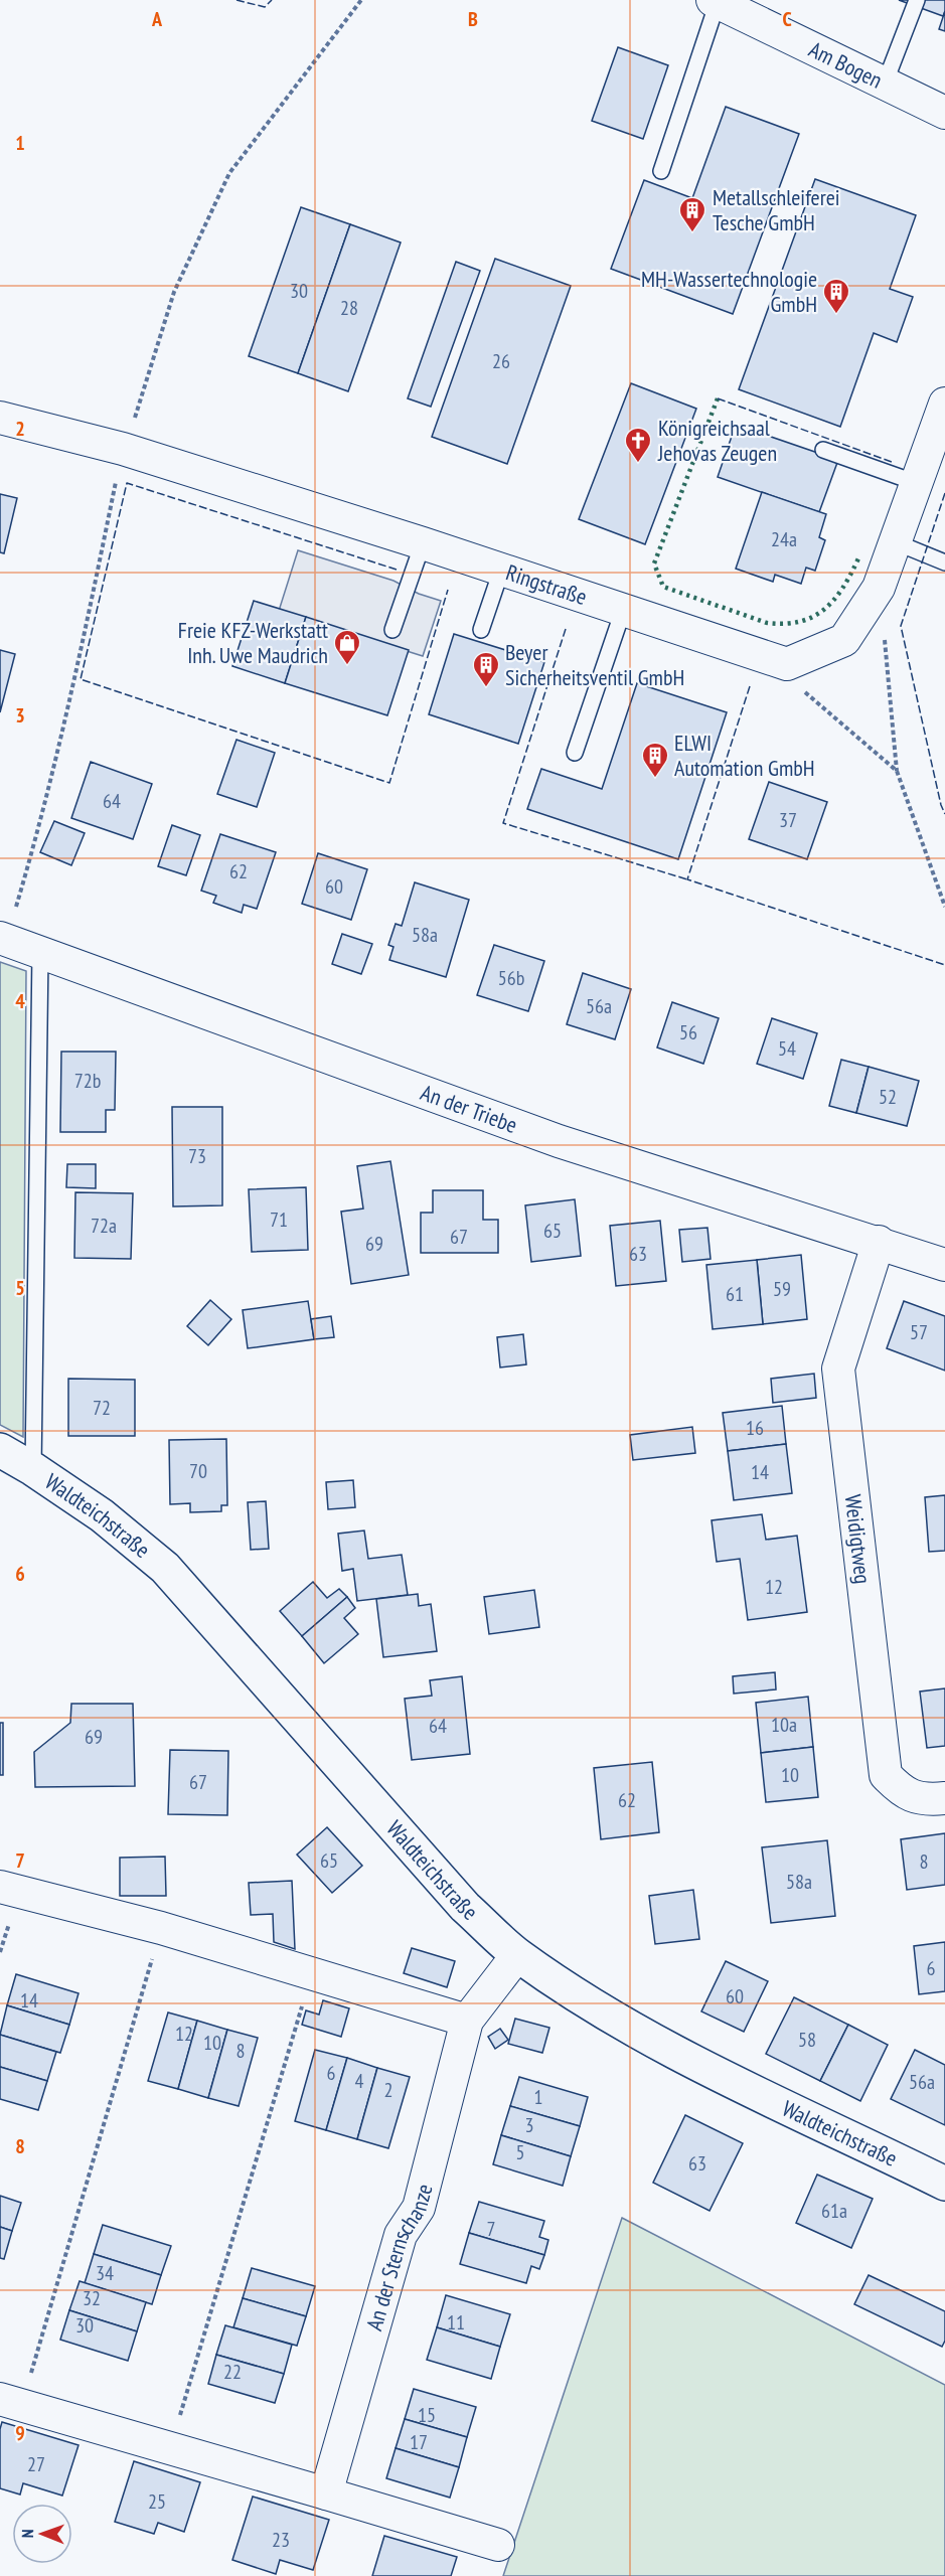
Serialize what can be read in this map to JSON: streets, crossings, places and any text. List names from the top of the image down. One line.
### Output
{"streets":{"street":["Am Bogen","Ringstraße","An der Triebe","Waldteichstraße","Weidigtweg","An der Sternschanze"]},"crossings":[["An der Triebe","Weidigtweg"],["Waldteichstraße","An der Sternschanze"]],"places":{"building":["Metallschleiferei Tesche GmbH","MH-Wassertechnologie GmbH","Beyer Sicherheitsventil GmbH","ELWI Automation GmbH"],"church":["Königreichsaal Jehovas Zeugen"],"shop":["Freie KFZ-Werkstatt Inh. Uwe Maudrich"]},"house_numbers":["30","28","26","24a","64","37","62","60","58a","56b","56a","56","54","72b","52","73","71","72a","65","67","69","63","59","61","57","72","16","70","14","12","10a","64","69","10","67","62","65","8","58a","6","60","14","12","58","10","8","6","4","56a","2","1","3","5","63","61a","7","34","32","11","30","22","15","17","27","25","23"],"north":"left","grid":{"columns":["A","B","C"],"rows":["1","2","3","4","5","6","7","8","9"]}}
